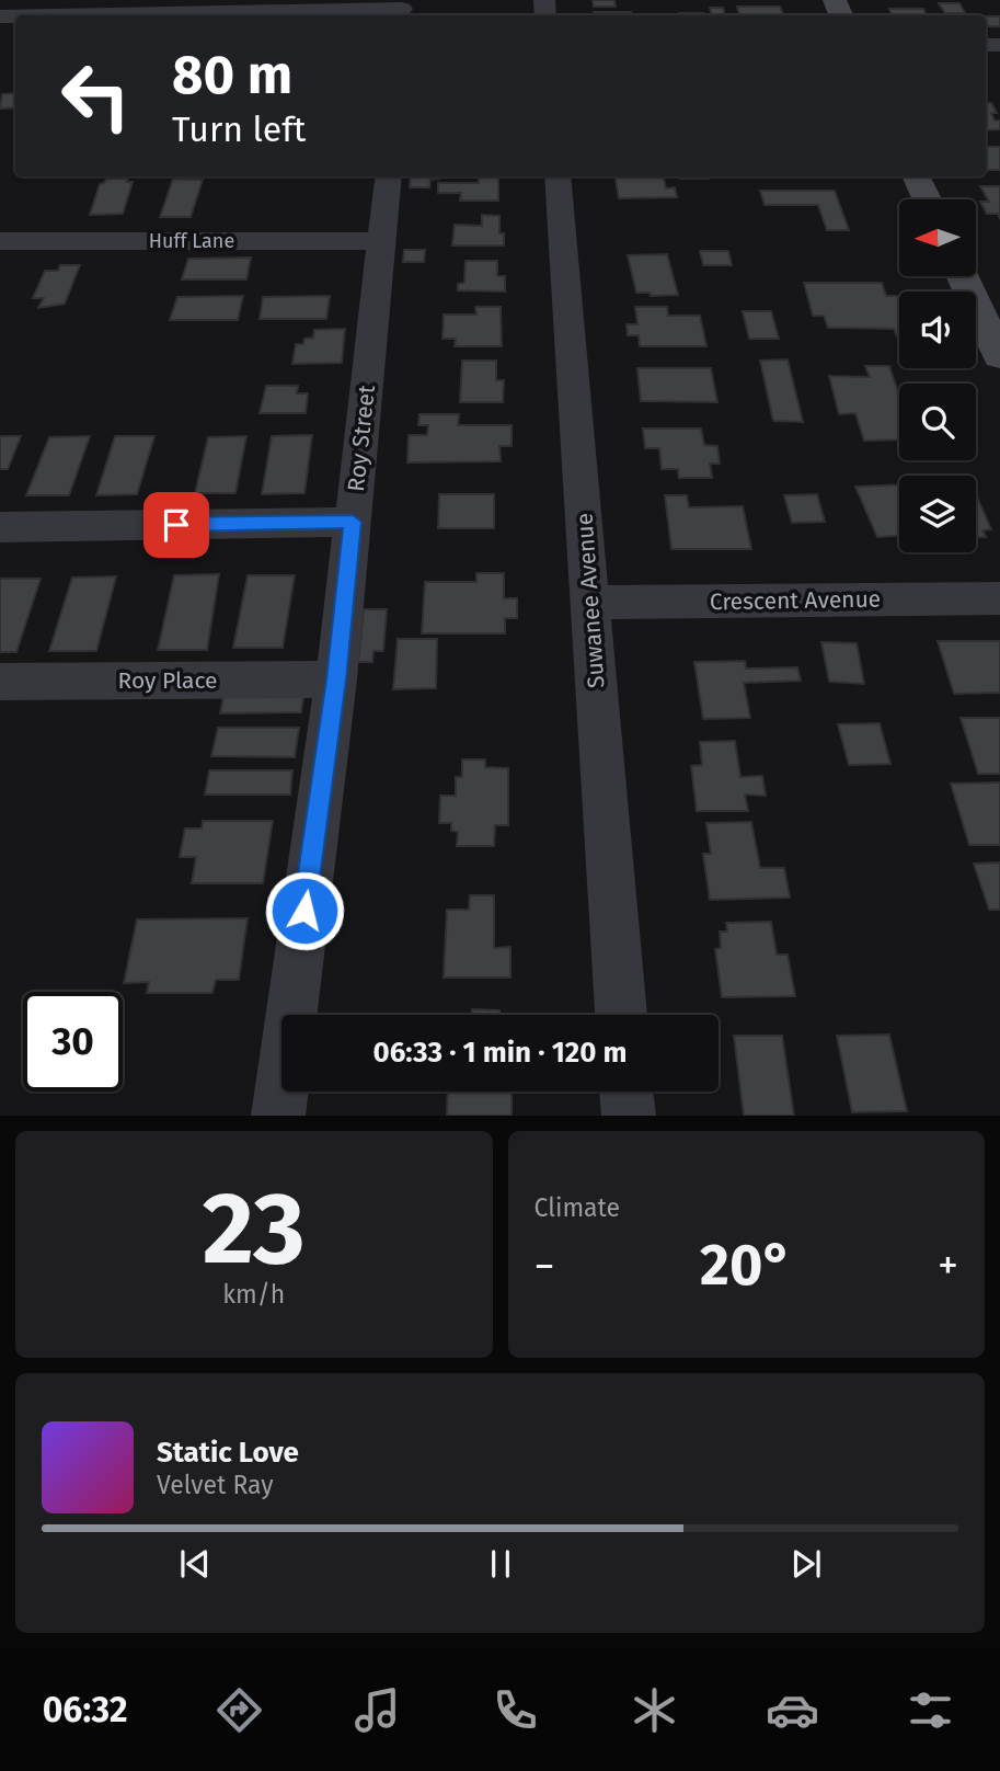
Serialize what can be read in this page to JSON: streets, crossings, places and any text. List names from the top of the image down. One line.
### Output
{"streets":{"street":["Huff Lane","Roy Street","Suwanee Avenue","Crescent Avenue","Roy Place"]},"crossings":[["Huff Lane","Roy Street"],["Roy Street","Roy Place"],["Suwanee Avenue","Crescent Avenue"]],"north":"left","page":{"turn":["80 m","Turn left"],"limit":"30","trip":"06:33 · 1 min · 120 m","tile":[["23","km/h"],"Climate"],"heat":["−","20°","+"],"song":["Static Love","Velvet Ray"],"tabs":"06:32"}}
